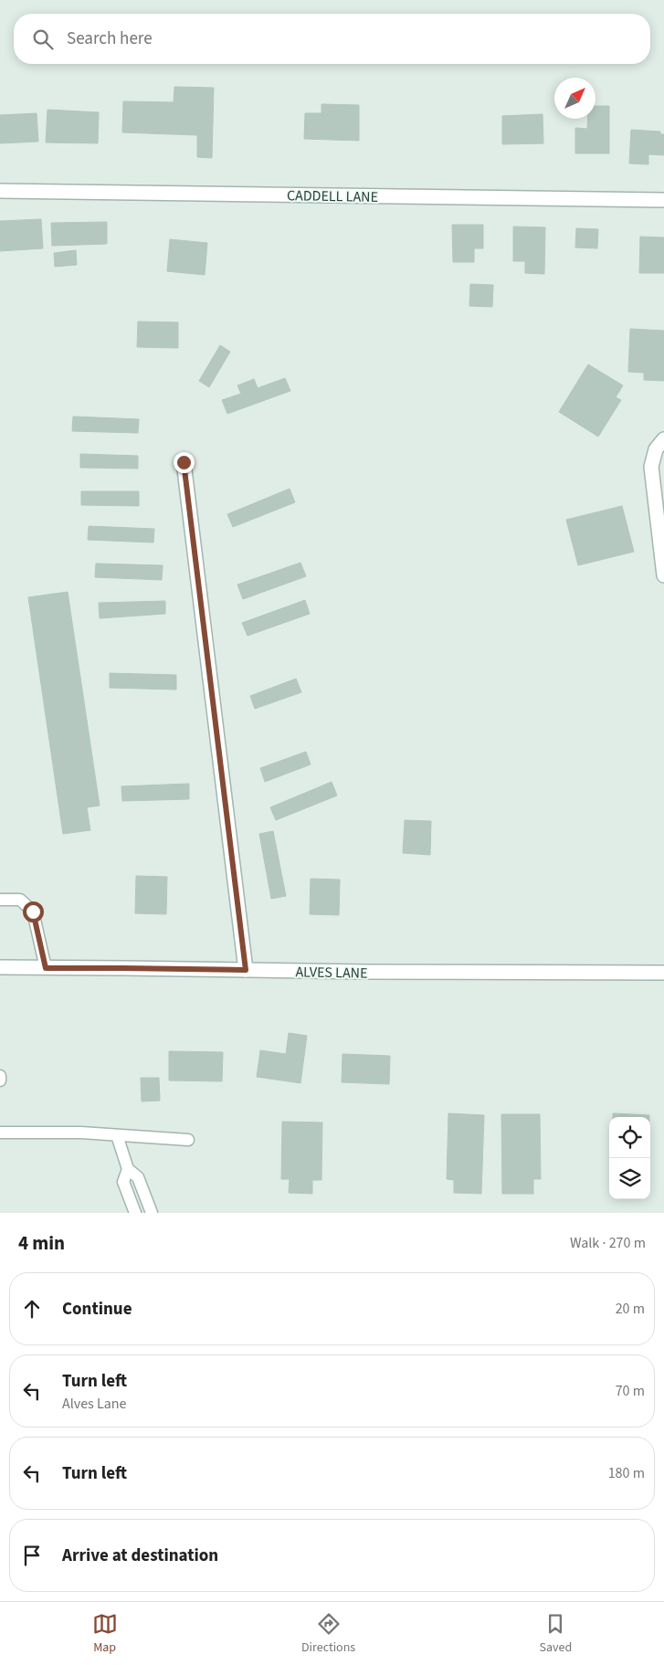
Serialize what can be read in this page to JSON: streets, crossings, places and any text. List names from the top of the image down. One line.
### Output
{"streets":{"street":["CADDELL LANE","ALVES LANE"]},"north":"top right","page":{"search":"Search here","heading":["4 min","Walk · 270 m"],"list":[["Continue","20 m"],["Turn left","Alves Lane","70 m"],["Turn left","180 m"],"Arrive at destination"],"nav":["Map","Directions","Saved"]}}
